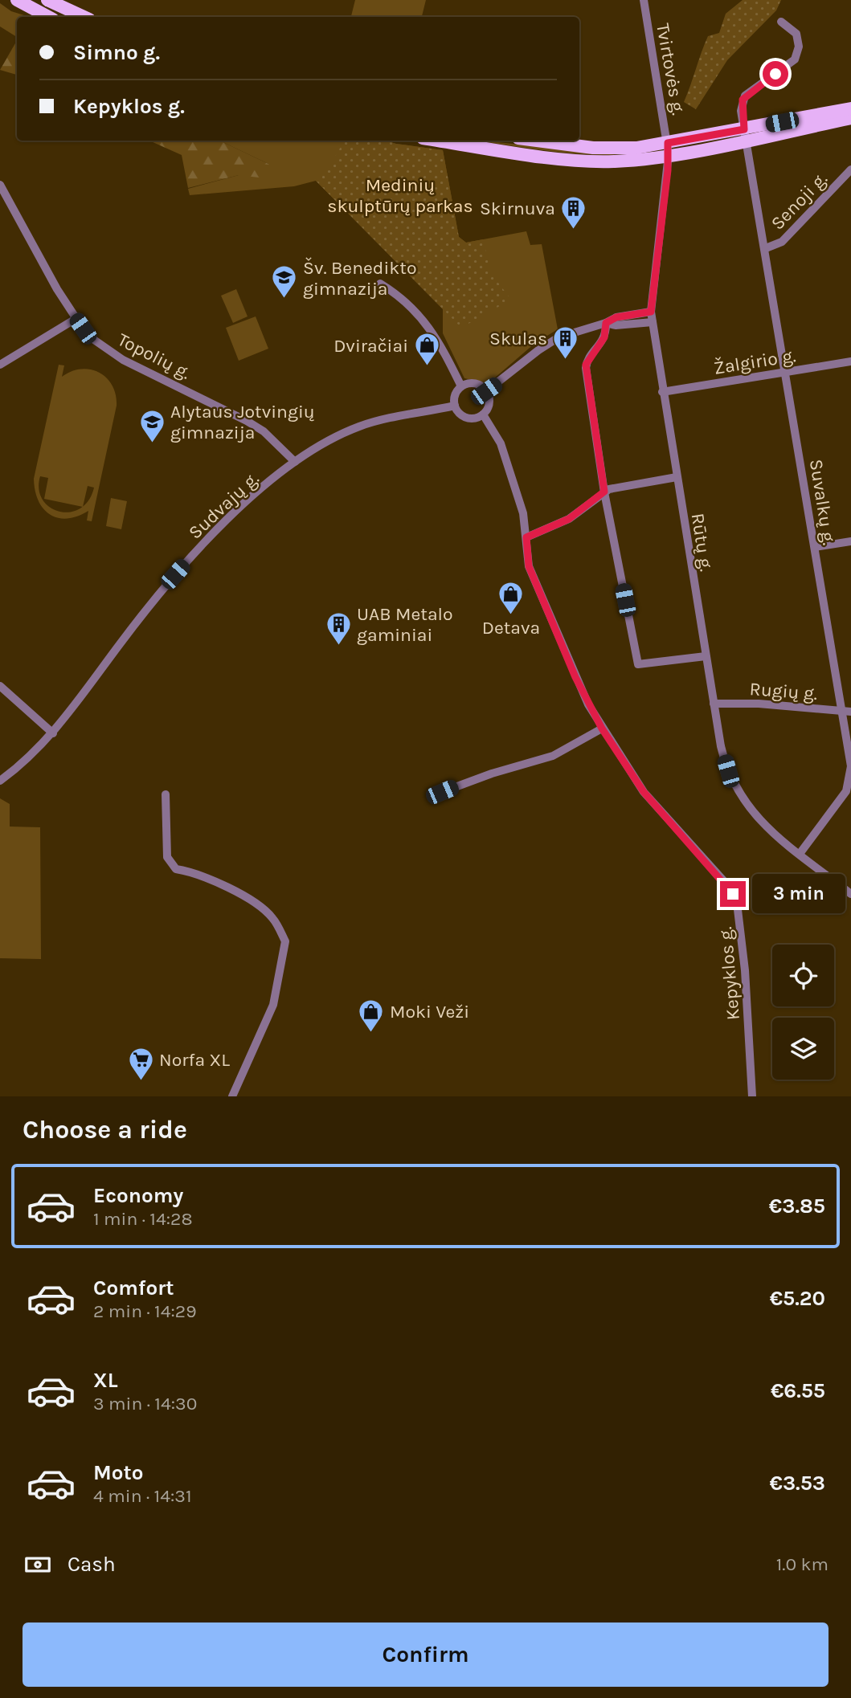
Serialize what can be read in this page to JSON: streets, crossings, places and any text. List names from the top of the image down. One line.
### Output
{"streets":{"street":["Tvirtovės g.","Senoji g.","Topolių g.","Žalgirio g.","Suvalkų g.","Sudvajų g.","Rūtų g.","Rugių g.","Kepyklos g."]},"crossings":[["Tvirtovės g.","Rūtų g."],["Senoji g.","Suvalkų g."],["Topolių g.","Sudvajų g."],["Žalgirio g.","Suvalkų g."],["Žalgirio g.","Rūtų g."],["Suvalkų g.","Rūtų g."],["Suvalkų g.","Rugių g."],["Sudvajų g.","Kepyklos g."],["Rūtų g.","Rugių g."]],"parks":["Medinių skulptūrų parkas"],"places":{"building":["Skirnuva","Skulas","UAB Metalo gaminiai"],"school or university":["Šv. Benedikto gimnazija","Alytaus Jotvingių gimnazija"],"shop":["Dviračiai","Detava","Moki Veži"],"supermarket":["Norfa XL"]},"page":{"banner":["Simno g.","Kepyklos g."],"bubble":"3 min","heading":"Choose a ride","list":[{"name":"Economy","note":"1 min · 14:28","value":"€3.85"},{"name":"Comfort","note":"2 min · 14:29","value":"€5.20"},{"name":"XL","note":"3 min · 14:30","value":"€6.55"},{"name":"Moto","note":"4 min · 14:31","value":"€3.53"}],"pay":["Cash","1.0 km"],"buttons":"Confirm"}}
